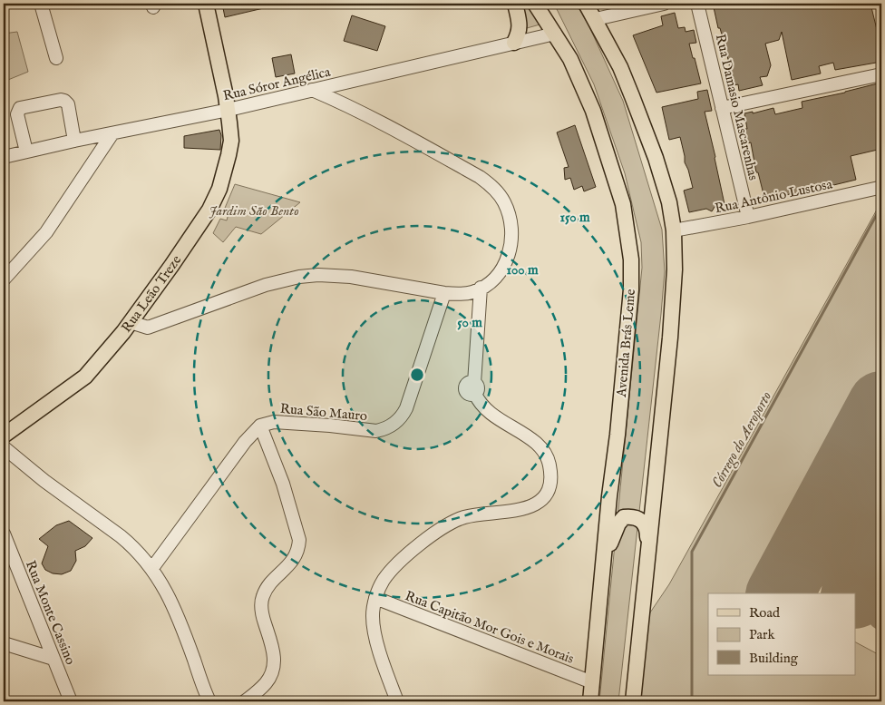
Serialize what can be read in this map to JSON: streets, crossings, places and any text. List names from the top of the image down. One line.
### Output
{"streets":{"main road":["Rua Leão Treze","Avenida Brás Leme"],"street":["Rua Sóror Angélica","Rua Damasio Mascarenhas","Rua Antônio Lustosa","Rua São Mauro","Rua Monte Cassino","Rua Capitão Mor Gois e Morais"]},"crossings":[["Rua Sóror Angélica","Rua Leão Treze"],["Rua Sóror Angélica","Avenida Brás Leme"],["Rua Damasio Mascarenhas","Rua Antônio Lustosa"],["Avenida Brás Leme","Rua Capitão Mor Gois e Morais"]],"water":["Córrego do Aeroporto"],"parks":["Jardim São Bento"],"legend":["Road","Park","Building"],"rings":["150 m","100 m","50 m"]}
